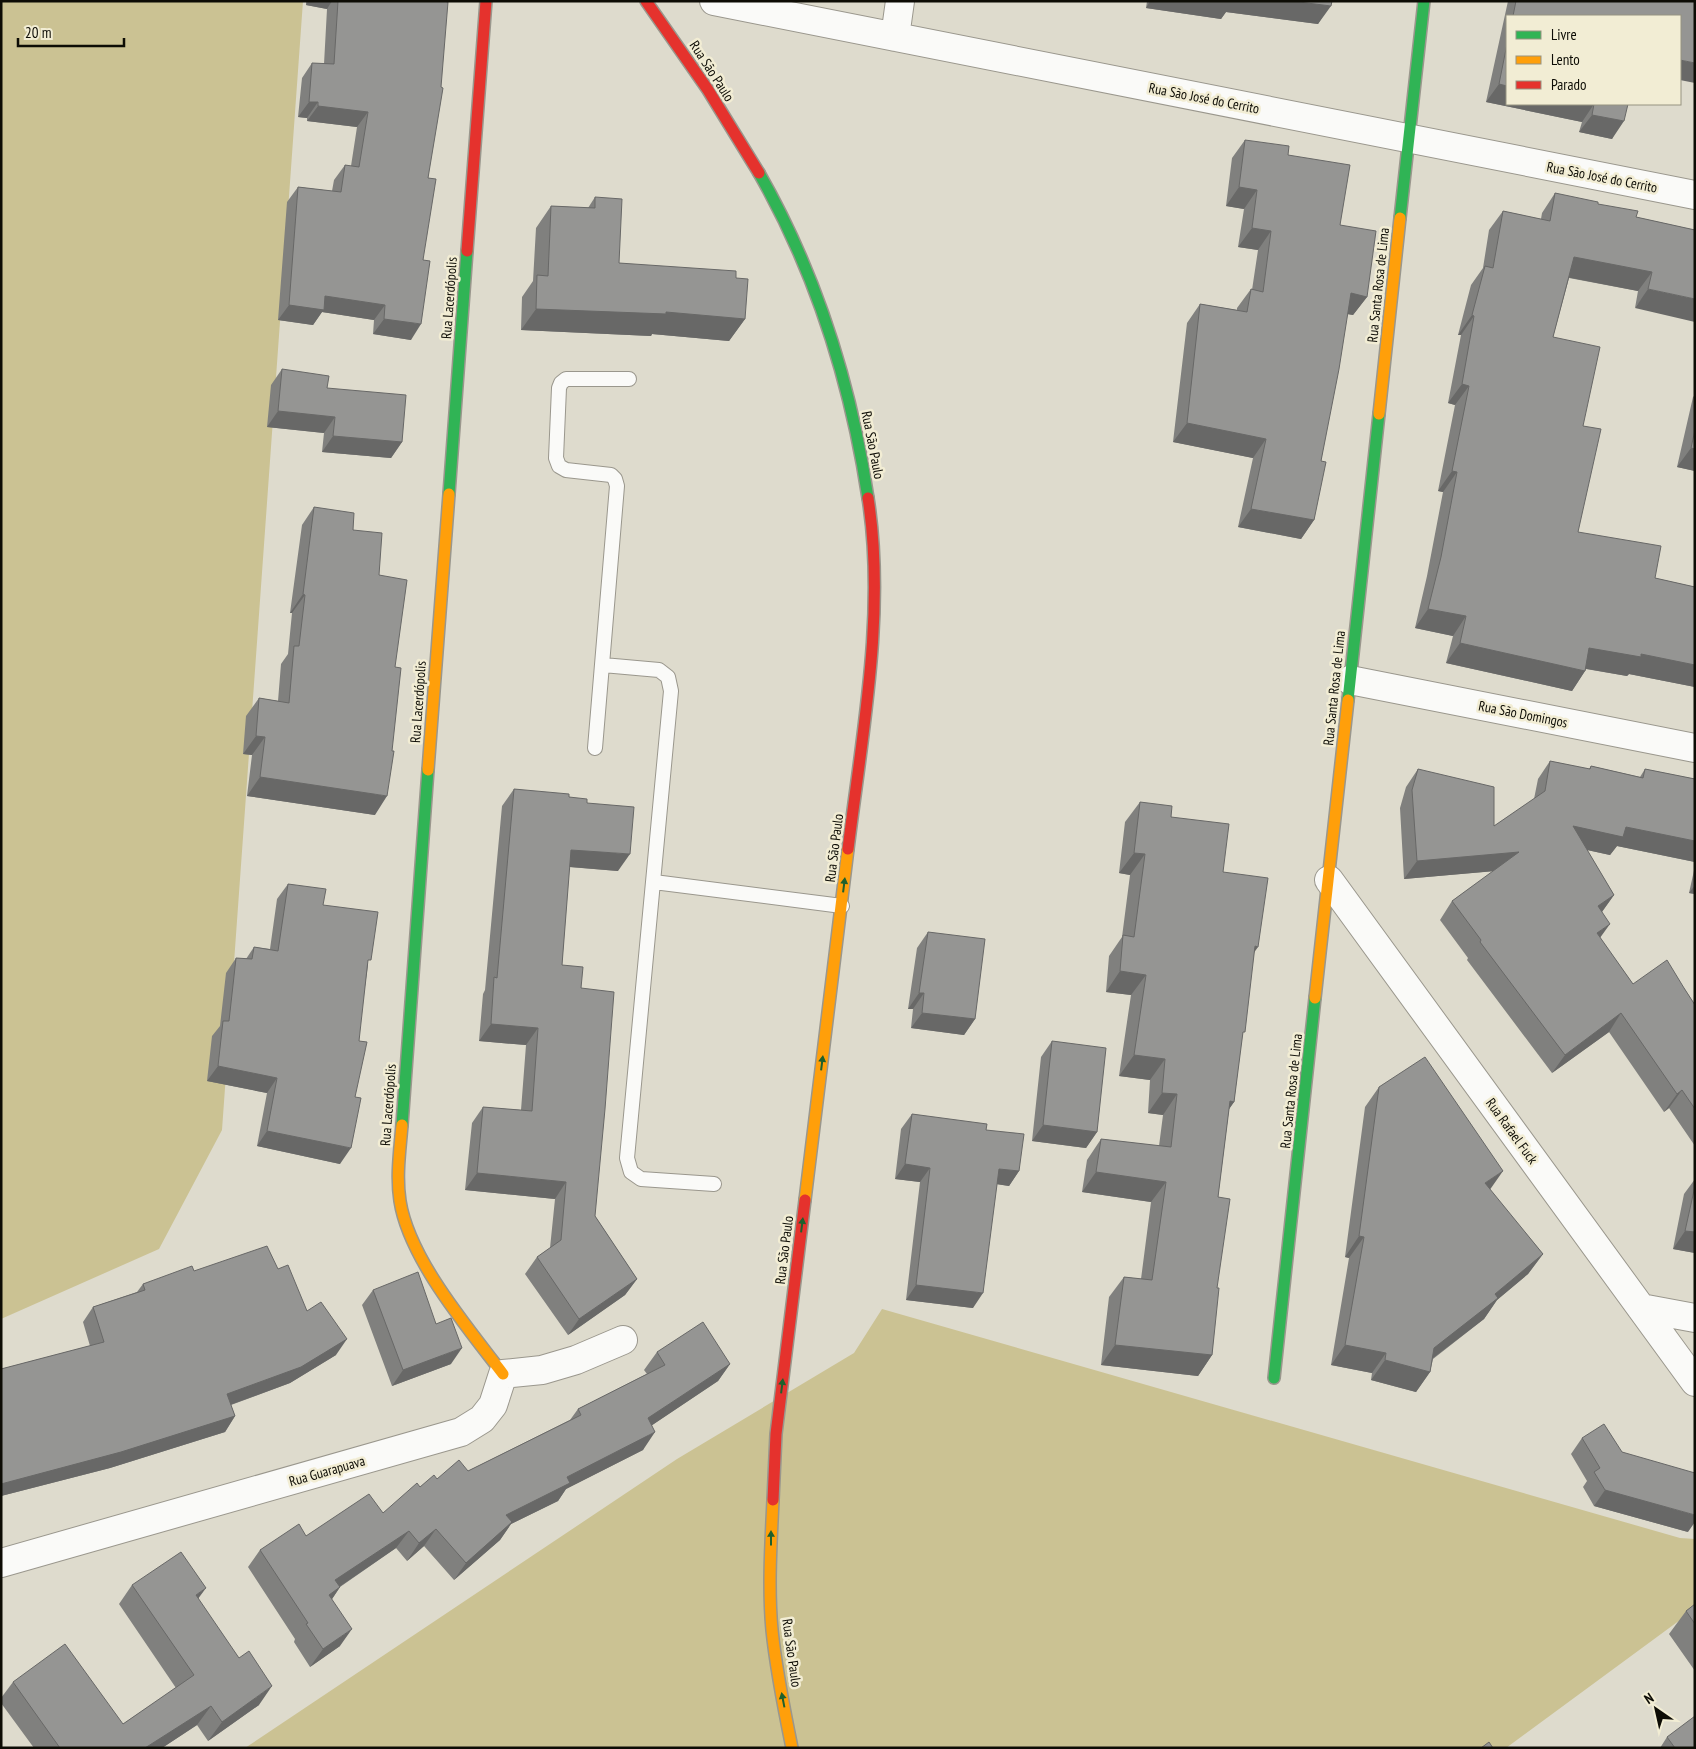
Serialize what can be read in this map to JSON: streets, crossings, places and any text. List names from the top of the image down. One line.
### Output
{"streets":{"street":["Rua São Paulo","Rua São José do Cerrito","Rua Santa Rosa de Lima","Rua Lacerdópolis","Rua São Domingos","Rua Rafael Fuck","Rua Guarapuava"]},"crossings":[["Rua São José do Cerrito","Rua Santa Rosa de Lima"],["Rua Santa Rosa de Lima","Rua São Domingos"],["Rua Santa Rosa de Lima","Rua Rafael Fuck"],["Rua Lacerdópolis","Rua Guarapuava"]],"one_way":["Rua São Paulo"],"legend":["Livre","Lento","Parado"],"scale_bar":"20 m","north":"top left"}
